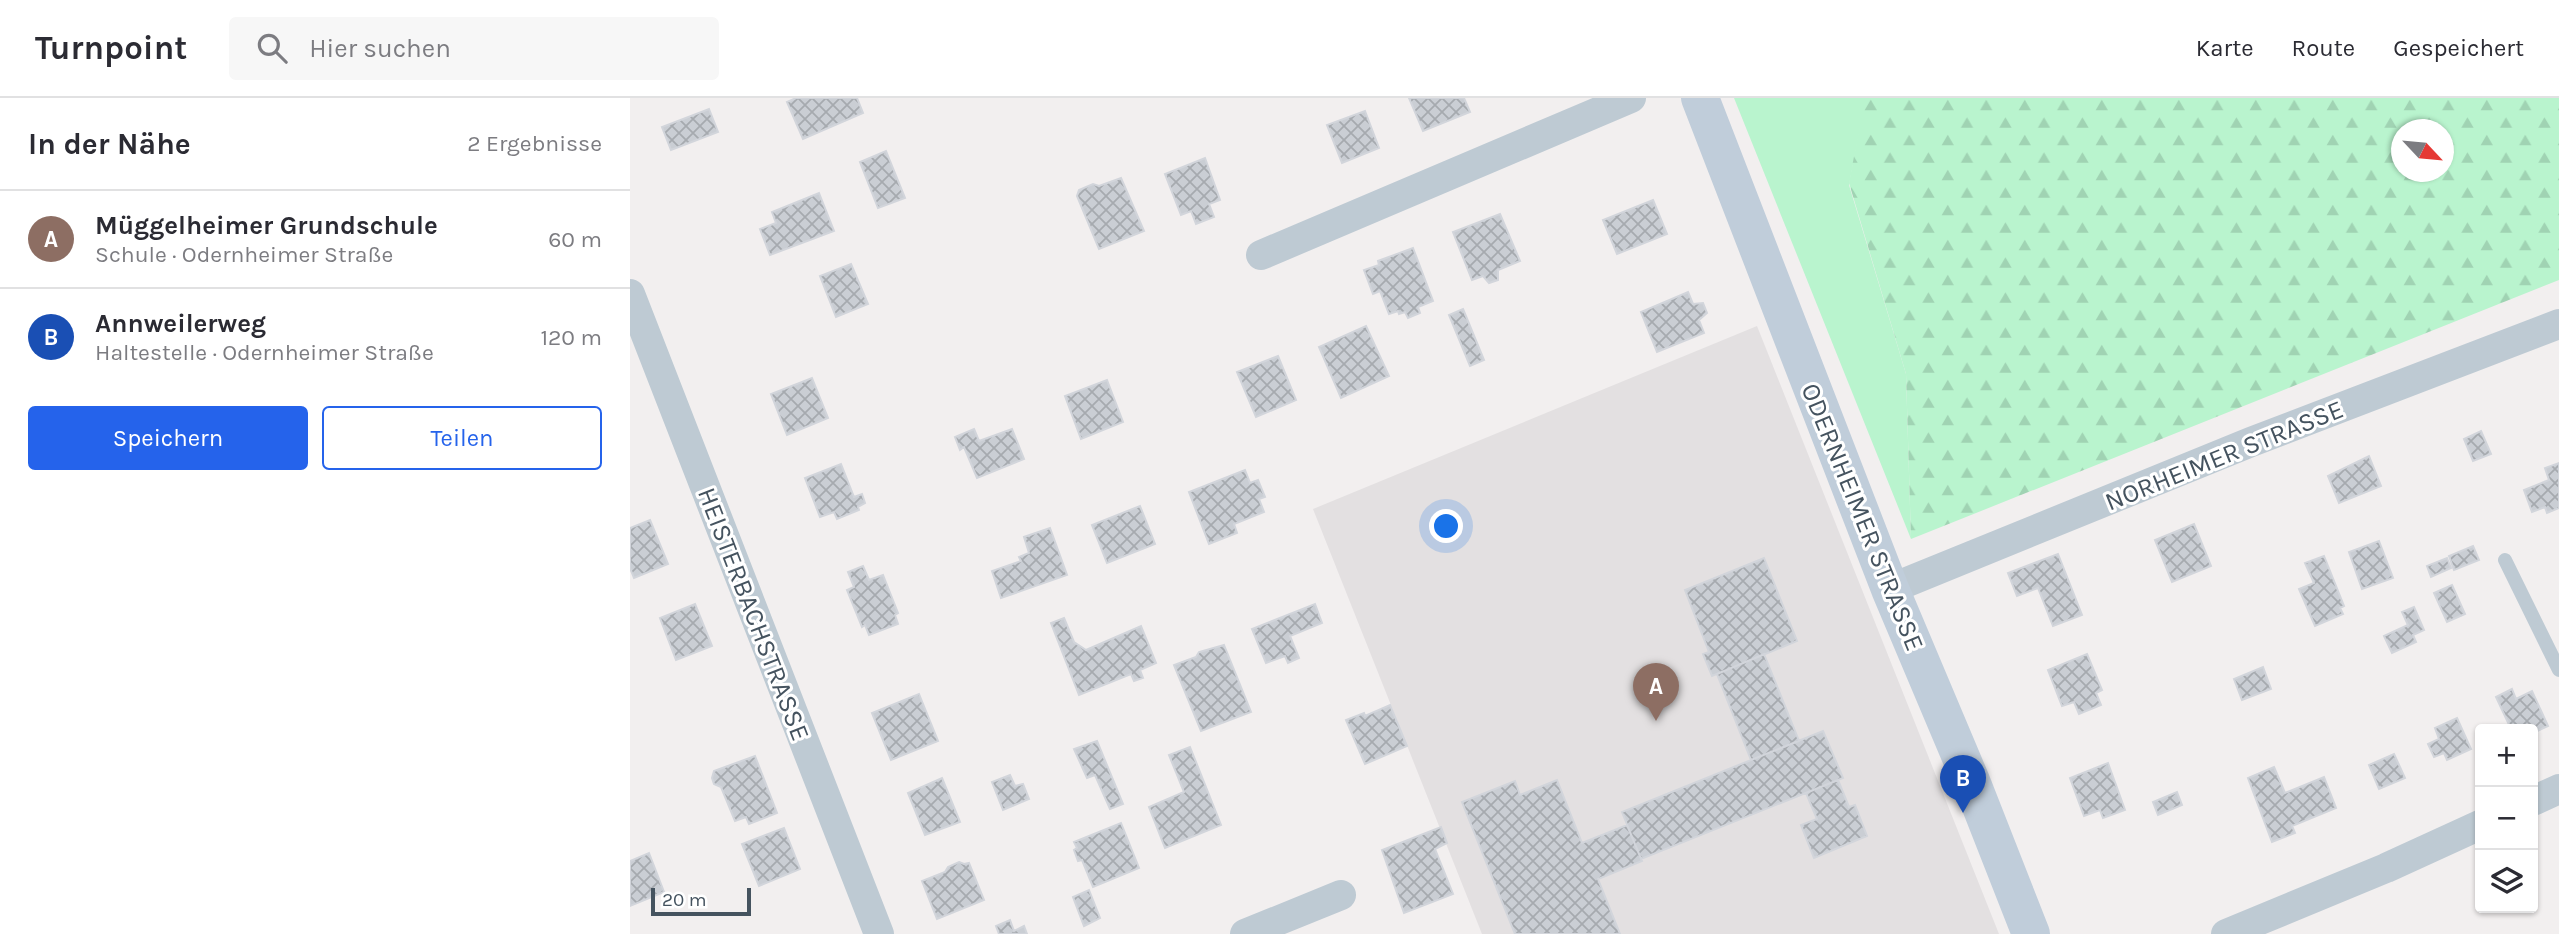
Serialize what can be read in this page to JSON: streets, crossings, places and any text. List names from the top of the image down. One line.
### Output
{"streets":{"street":["NORHEIMER STRASSE","ODERNHEIMER STRASSE","HEISTERBACHSTRASSE"]},"crossings":[["NORHEIMER STRASSE","ODERNHEIMER STRASSE"]],"scale_bar":"20 m","north":"bottom right","page":{"header":"Turnpoint","search":"Hier suchen","nav":["Karte","Route","Gespeichert"],"heading":["In der Nähe","2 Ergebnisse"],"list":[{"mark":"A","name":"Müggelheimer Grundschule","note":"Schule · Odernheimer Straße","value":"60 m"},{"mark":"B","name":"Annweilerweg","note":"Haltestelle · Odernheimer Straße","value":"120 m"}],"buttons":["Speichern","Teilen"],"pins":["A","B"],"map_buttons":["+","−"],"scale":"20 m"}}
